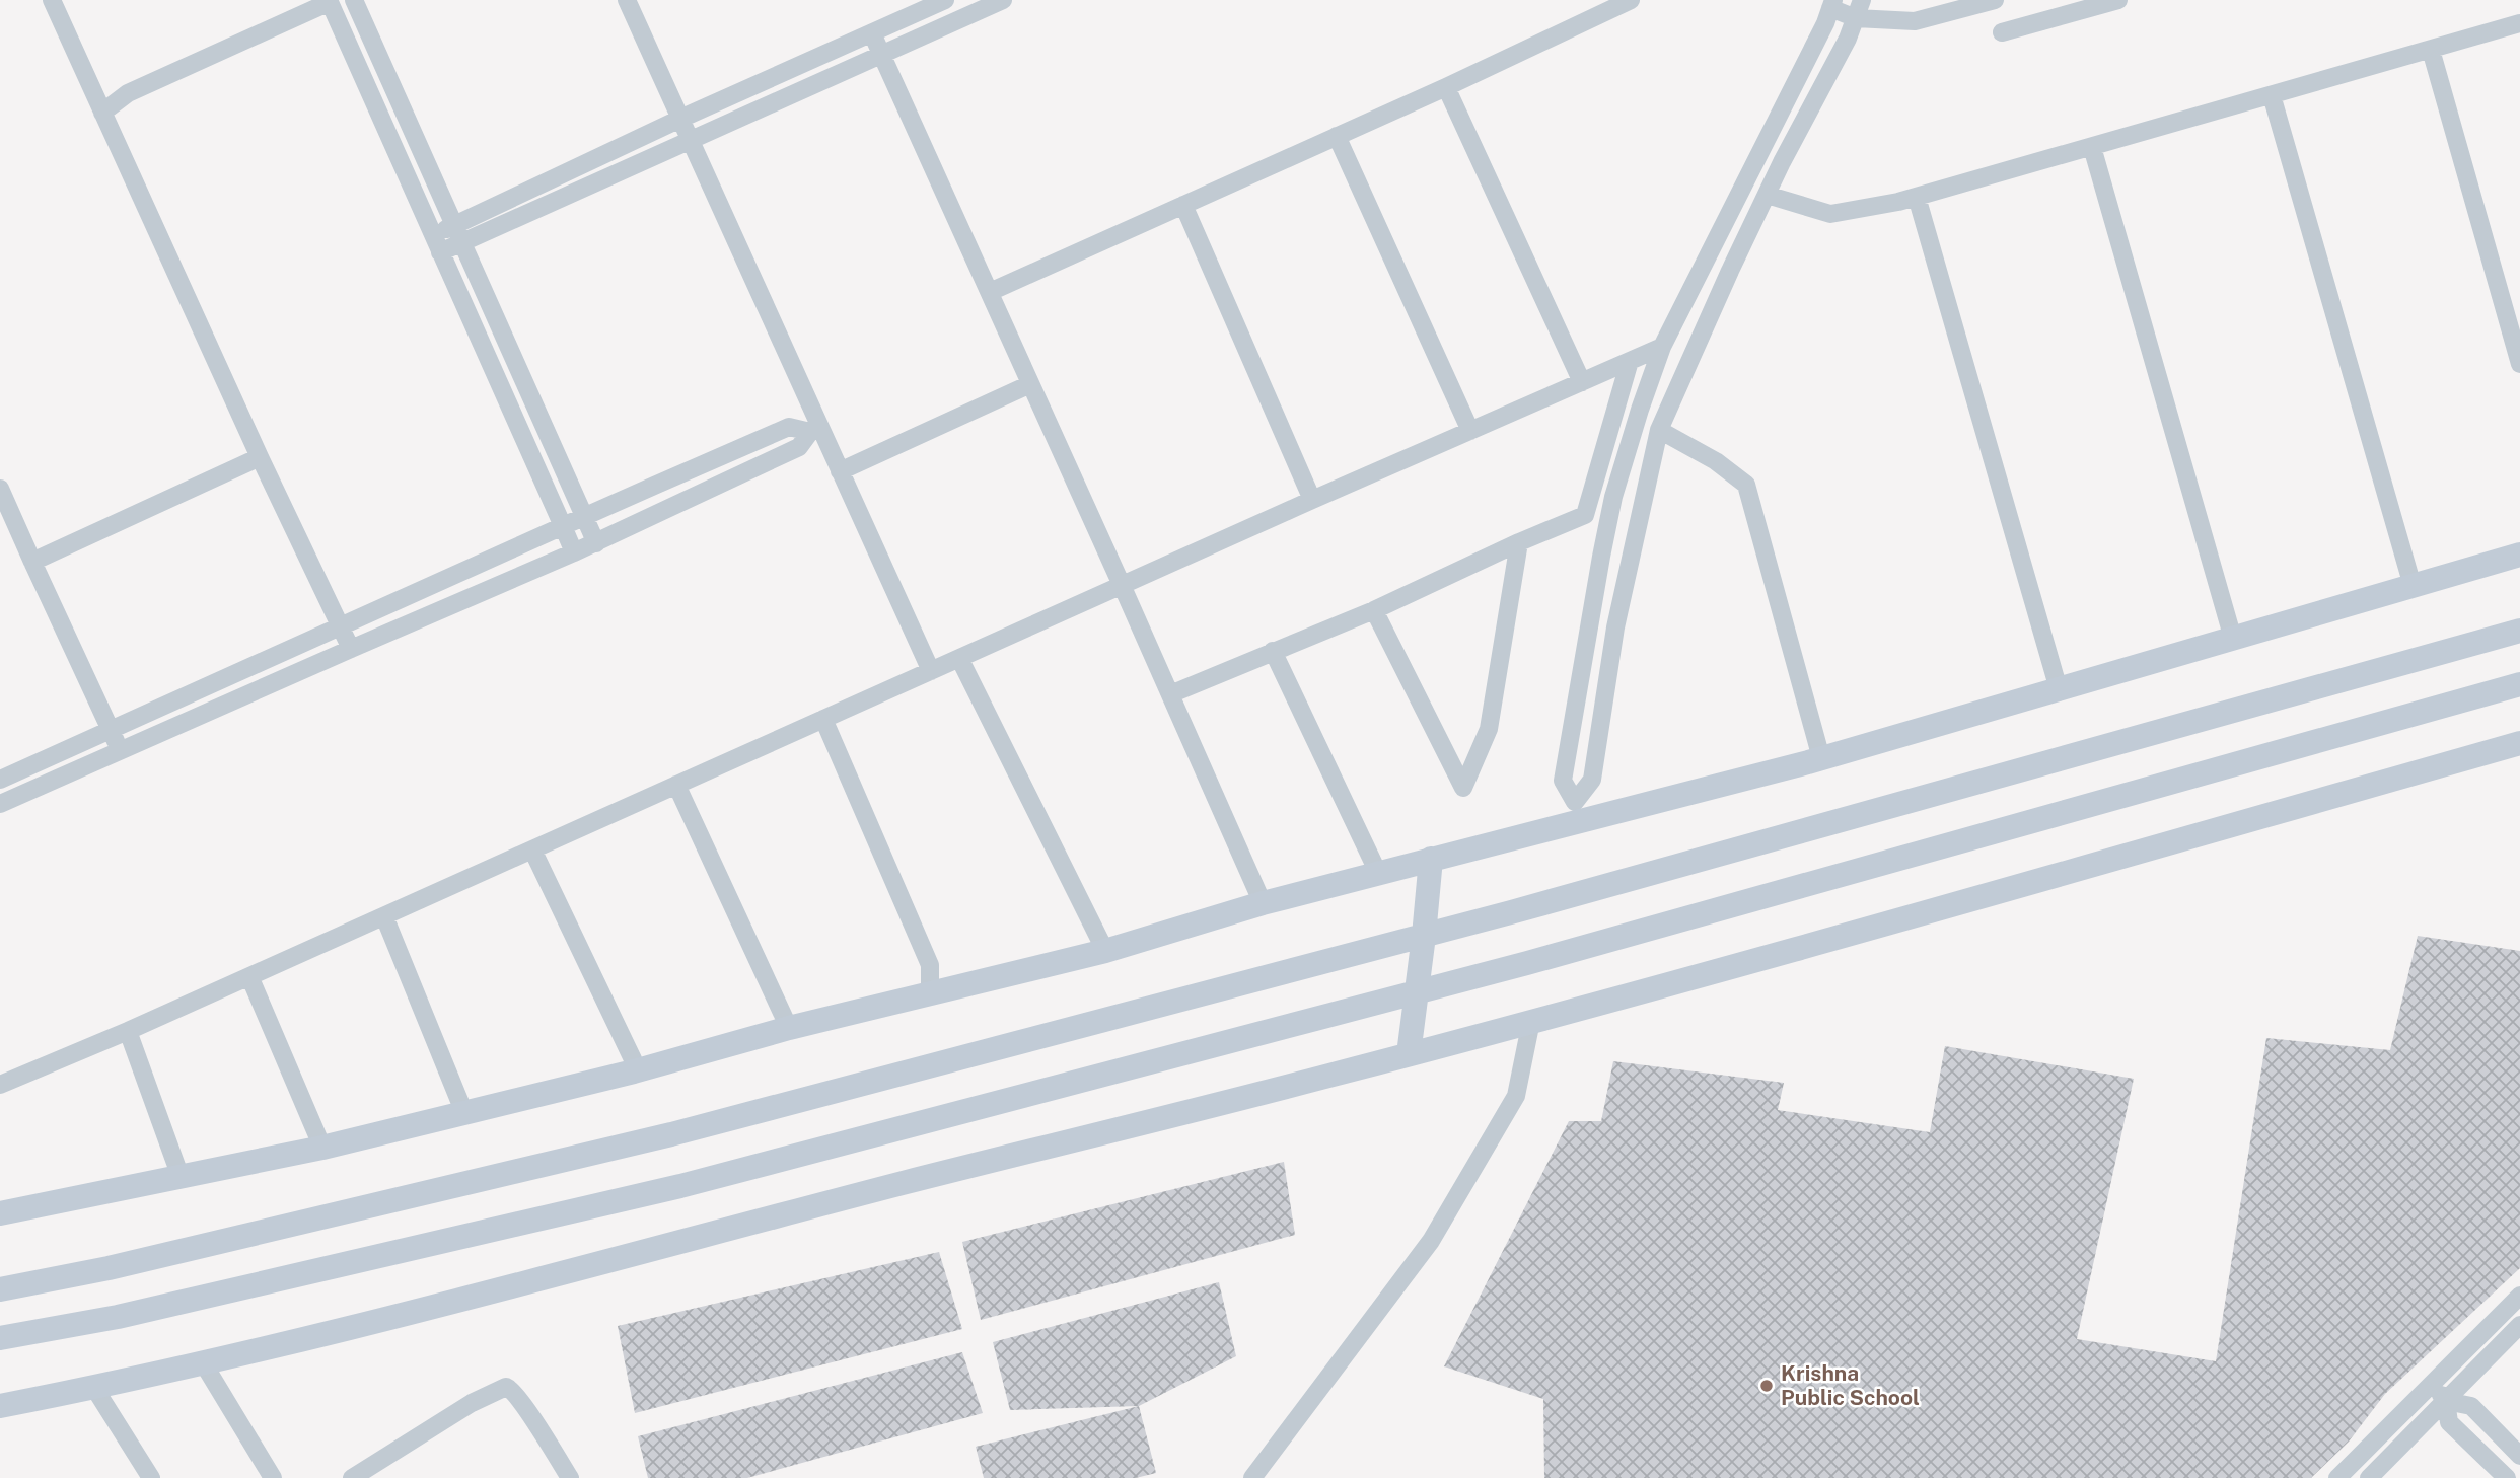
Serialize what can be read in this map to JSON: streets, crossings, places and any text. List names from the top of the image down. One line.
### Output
{"places":["Krishna Public School"]}
